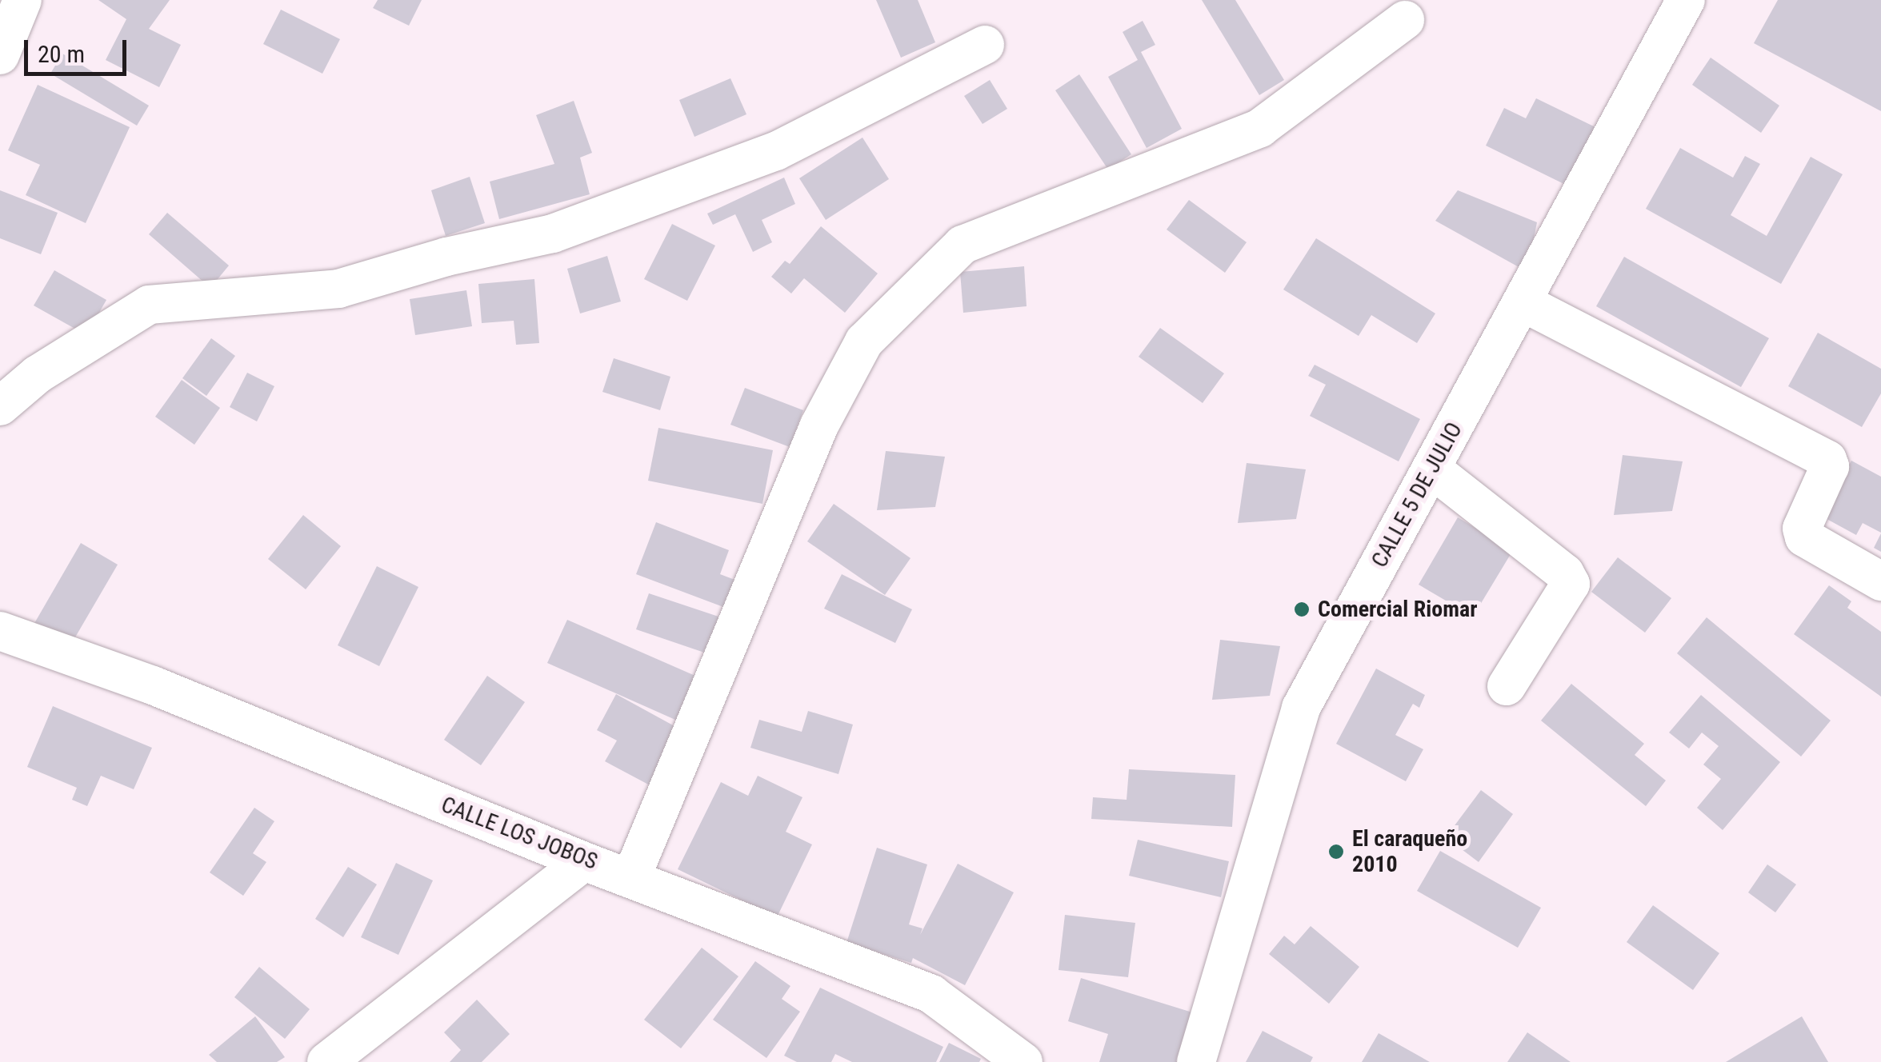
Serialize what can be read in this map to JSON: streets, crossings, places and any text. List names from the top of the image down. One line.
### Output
{"streets":{"street":["CALLE 5 DE JULIO","CALLE LOS JOBOS"]},"places":["Comercial Riomar","El caraqueño 2010"],"scale_bar":"20 m"}
